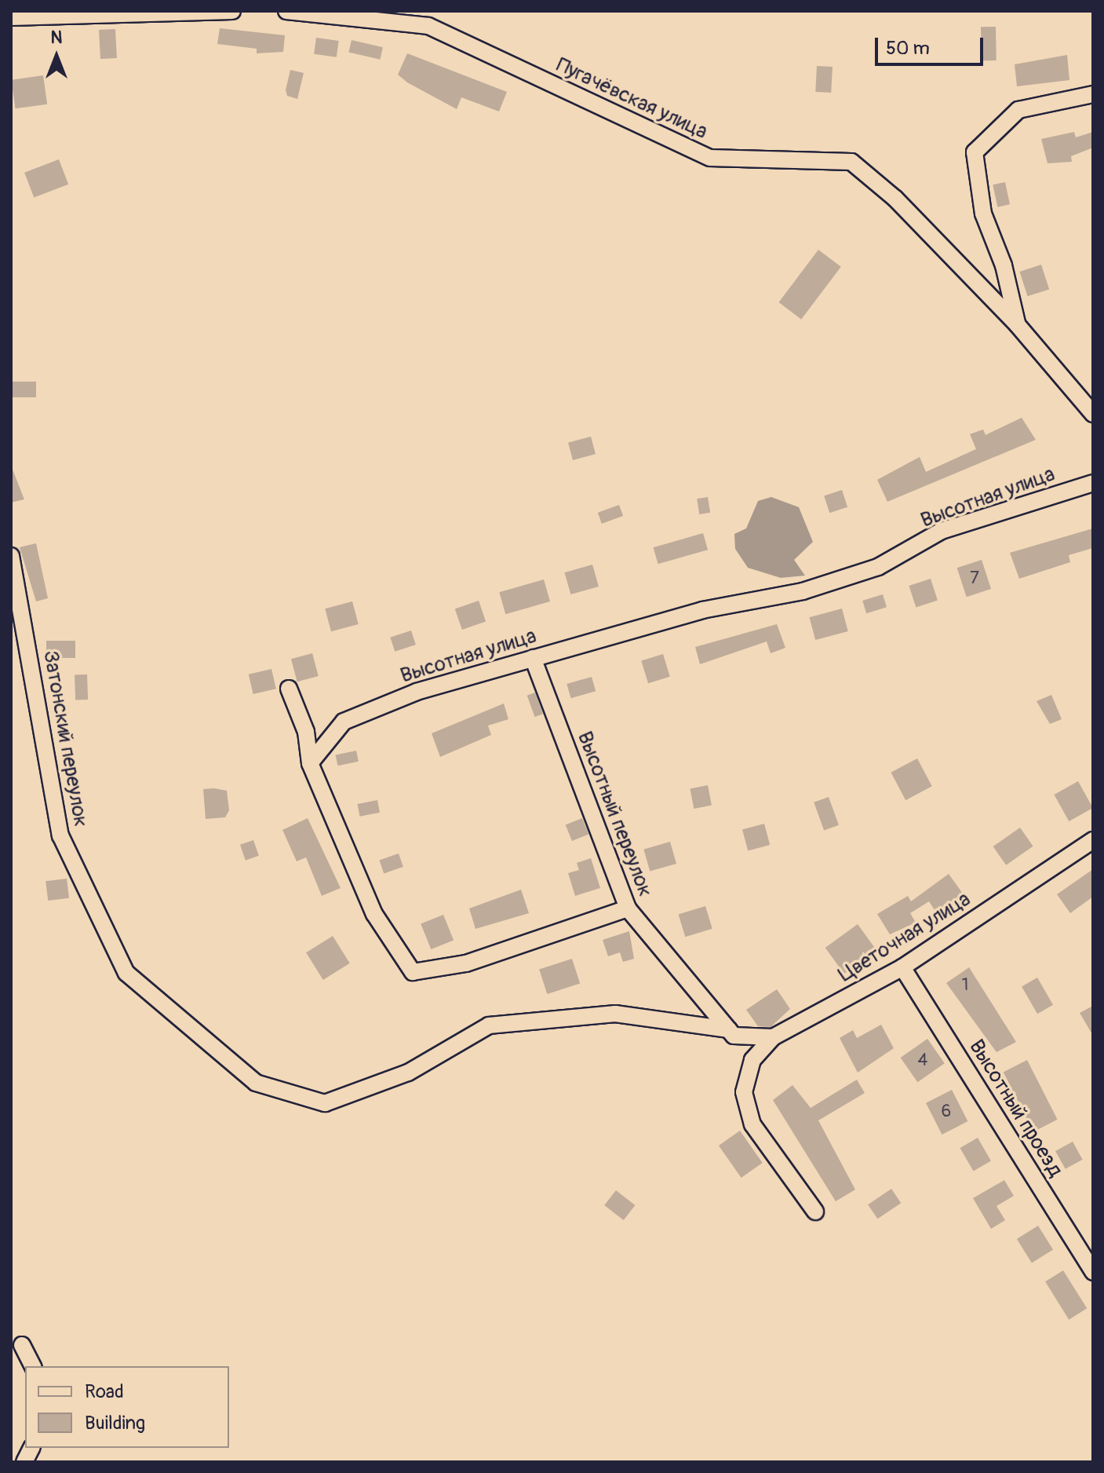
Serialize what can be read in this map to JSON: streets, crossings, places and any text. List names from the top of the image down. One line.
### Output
{"streets":{"street":["Пугачёвская улица","Высотная улица","Затонский переулок","Высотный переулок","Цветочная улица","Высотный проезд"]},"crossings":[["Высотная улица","Высотный переулок"],["Затонский переулок","Высотный переулок"],["Цветочная улица","Высотный проезд"]],"house_numbers":["7","1","4","6"],"legend":["Road","Building"],"scale_bar":"50 m","north":"top"}
